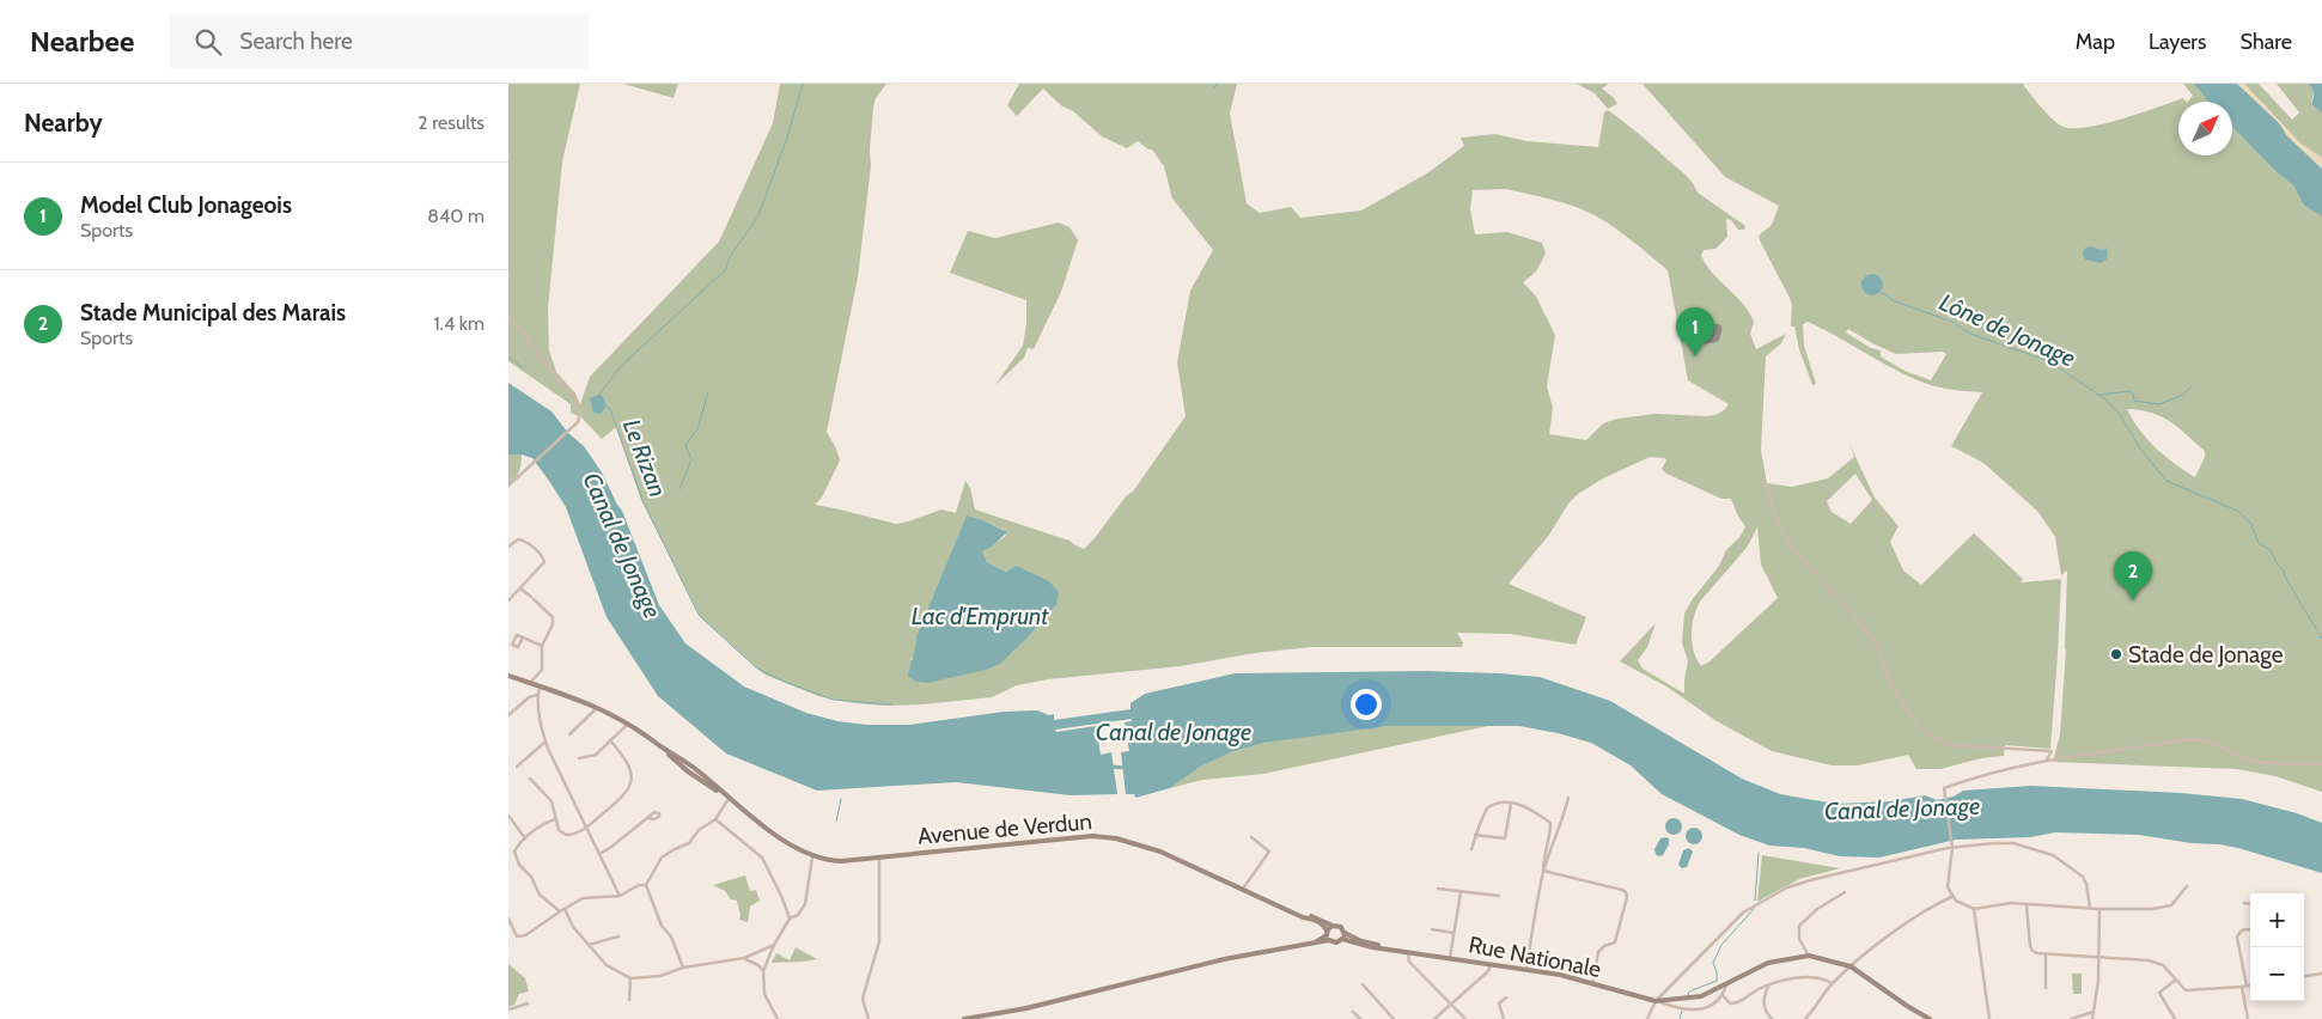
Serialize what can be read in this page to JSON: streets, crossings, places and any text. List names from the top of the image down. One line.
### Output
{"streets":{"main road":["Avenue de Verdun","Rue Nationale"]},"crossings":[["Avenue de Verdun","Rue Nationale"]],"water":["Lône de Jonage","Le Rizan","Canal de Jonage","Lac d'Emprunt"],"places":["Stade de Jonage"],"north":"top right","page":{"header":"Nearbee","search":"Search here","nav":["Map","Layers","Share"],"heading":["Nearby","2 results"],"list":[{"mark":"1","name":"Model Club Jonageois","note":"Sports","value":"840 m"},{"mark":"2","name":"Stade Municipal des Marais","note":"Sports","value":"1.4 km"}],"pins":["1","2"],"map_buttons":["+","−"]}}
